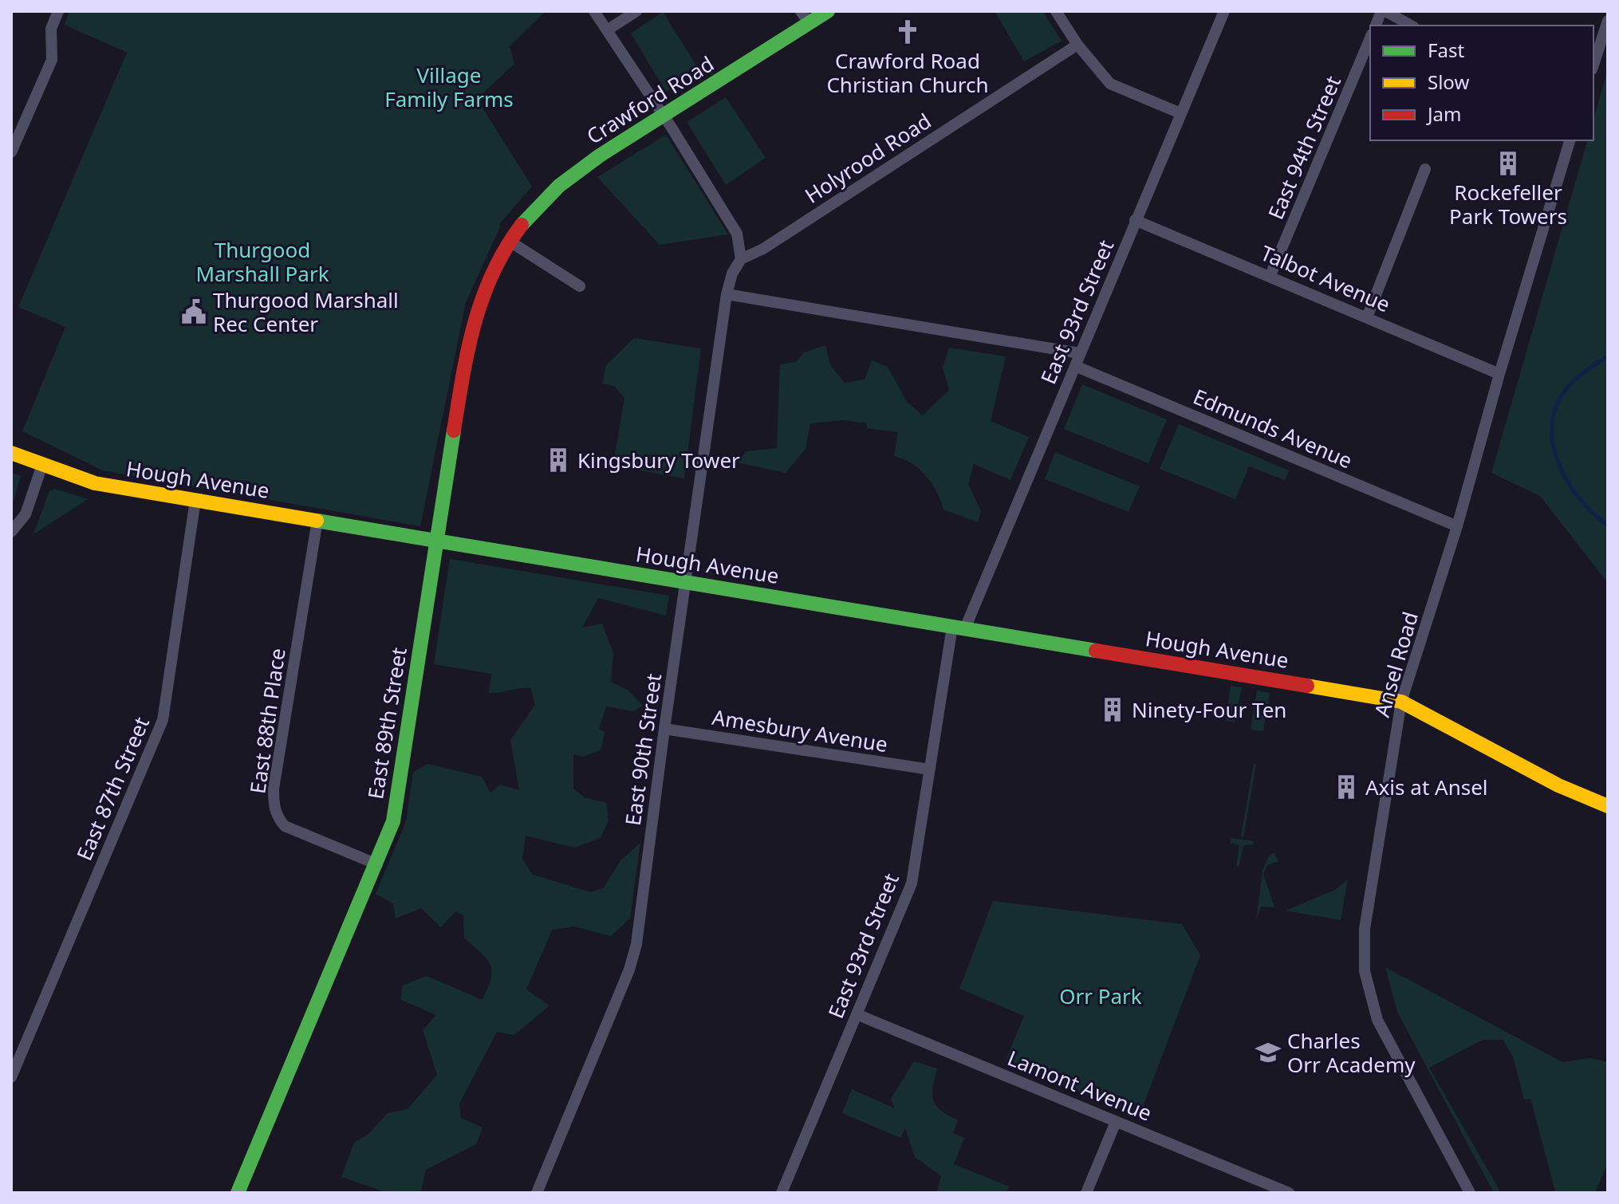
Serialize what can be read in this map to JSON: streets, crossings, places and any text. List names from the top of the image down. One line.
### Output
{"streets":{"street":["Crawford Road","East 94th Street","Holyrood Road","Talbot Avenue","East 93rd Street","Edmunds Avenue","Hough Avenue","Ansel Road","East 88th Place","East 89th Street","Amesbury Avenue","East 90th Street","East 87th Street","Lamont Avenue"]},"crossings":[["Crawford Road","East 89th Street"],["East 94th Street","Talbot Avenue"],["Holyrood Road","East 90th Street"],["Talbot Avenue","East 93rd Street"],["Talbot Avenue","Ansel Road"],["East 93rd Street","Edmunds Avenue"],["East 93rd Street","Hough Avenue"],["East 93rd Street","Amesbury Avenue"],["East 93rd Street","Lamont Avenue"],["Edmunds Avenue","Ansel Road"],["Hough Avenue","Ansel Road"],["Hough Avenue","East 88th Place"],["Hough Avenue","East 89th Street"],["Hough Avenue","East 90th Street"],["Hough Avenue","East 87th Street"],["East 88th Place","East 89th Street"],["Amesbury Avenue","East 90th Street"]],"parks":["Village Family Farms","Thurgood Marshall Park","Orr Park"],"places":{"church":["Crawford Road Christian Church"],"building":["Rockefeller Park Towers","Kingsbury Tower","Ninety-Four Ten","Axis at Ansel"],"public building":["Thurgood Marshall Rec Center"],"school or university":["Charles Orr Academy"]},"legend":["Fast","Slow","Jam"]}
